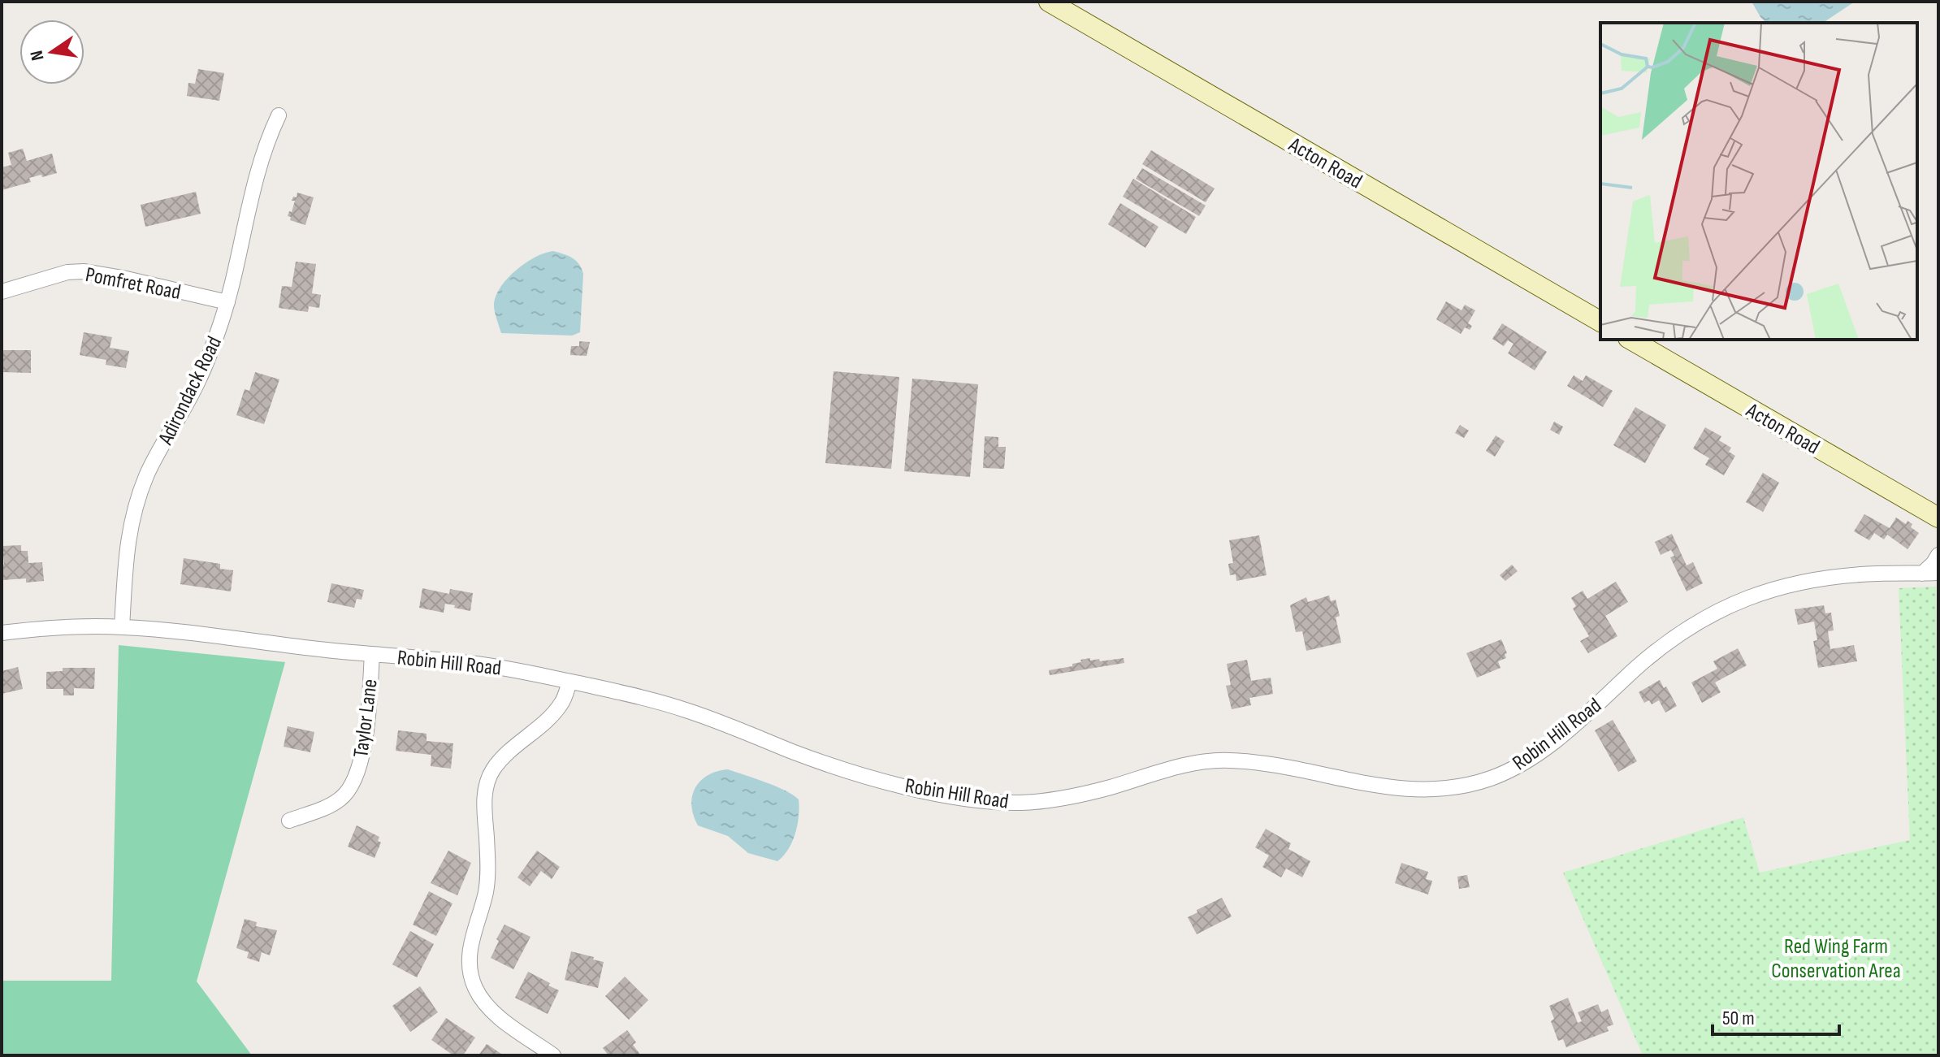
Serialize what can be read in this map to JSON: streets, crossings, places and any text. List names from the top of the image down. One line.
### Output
{"streets":{"main road":["Acton Road"],"street":["Pomfret Road","Adirondack Road","Robin Hill Road","Taylor Lane"]},"crossings":[["Pomfret Road","Adirondack Road"],["Adirondack Road","Robin Hill Road"],["Robin Hill Road","Taylor Lane"]],"parks":["Red Wing Farm Conservation Area"],"scale_bar":"50 m","north":"left"}
